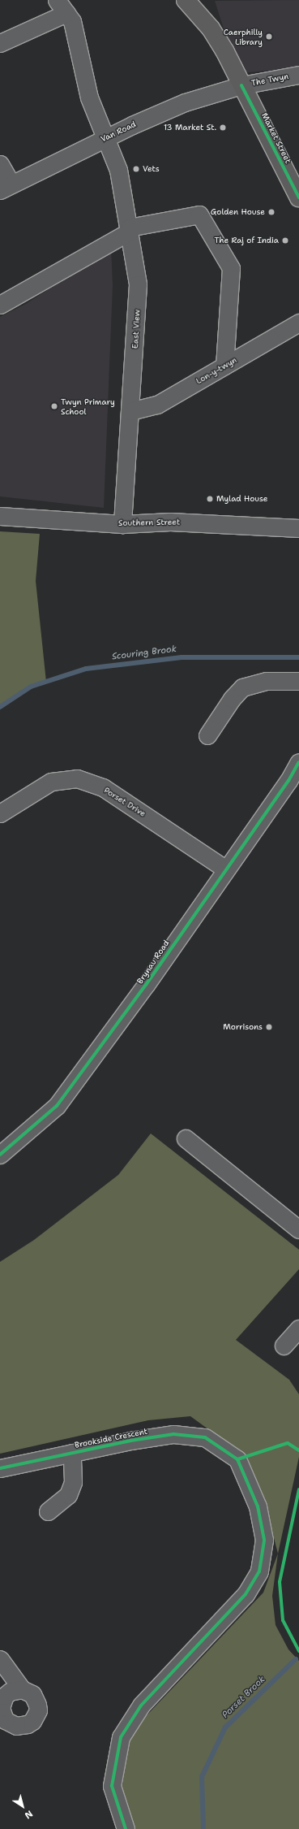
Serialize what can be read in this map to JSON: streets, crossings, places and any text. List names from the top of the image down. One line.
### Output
{"streets":{"main road":["Market Street"],"street":["The Twyn","Van Road","East View","Lon-y-twyn","Southern Street","Porset Drive","Brynau Road","Brookside Crescent"]},"crossings":[["The Twyn","Van Road"],["The Twyn","Market Street"],["Van Road","Market Street"],["Van Road","East View"],["East View","Lon-y-twyn"],["East View","Southern Street"],["Porset Drive","Brynau Road"]],"water":["Scouring Brook","Porset Brook"],"places":["Caerphilly Library","13 Market St.","Vets","Golden House","The Raj of India","Twyn Primary School","Mylad House","Morrisons"],"north":"bottom right"}
